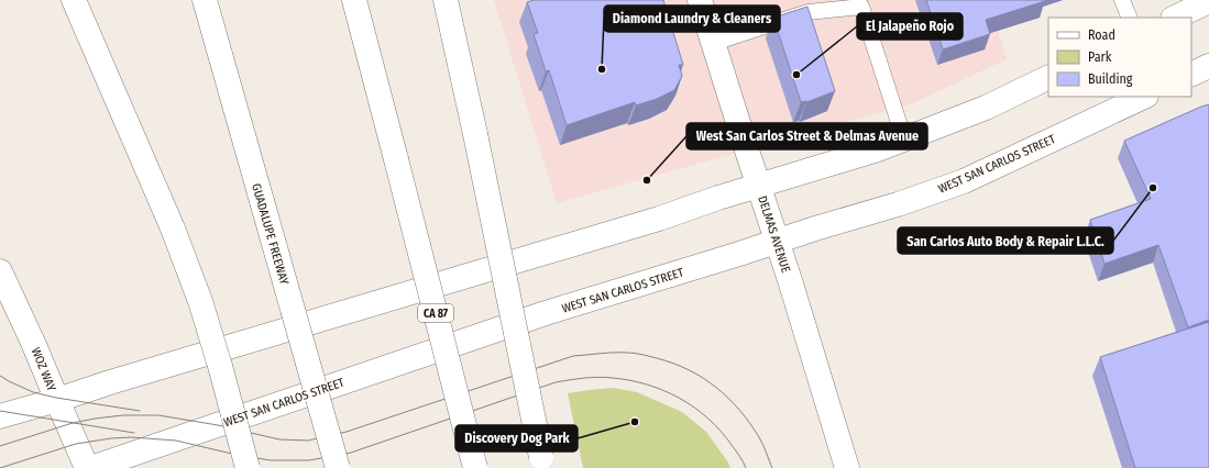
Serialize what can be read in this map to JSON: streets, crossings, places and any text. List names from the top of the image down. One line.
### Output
{"streets":{"main road":["WEST SAN CARLOS STREET","GUADALUPE FREEWAY","DELMAS AVENUE","CA 87","WOZ WAY"]},"crossings":[["WEST SAN CARLOS STREET","DELMAS AVENUE"]],"places":["Diamond Laundry & Cleaners","El Jalapeño Rojo","West San Carlos Street & Delmas Avenue","San Carlos Auto Body & Repair L.L.C.","Discovery Dog Park"],"legend":["Road","Park","Building"]}
